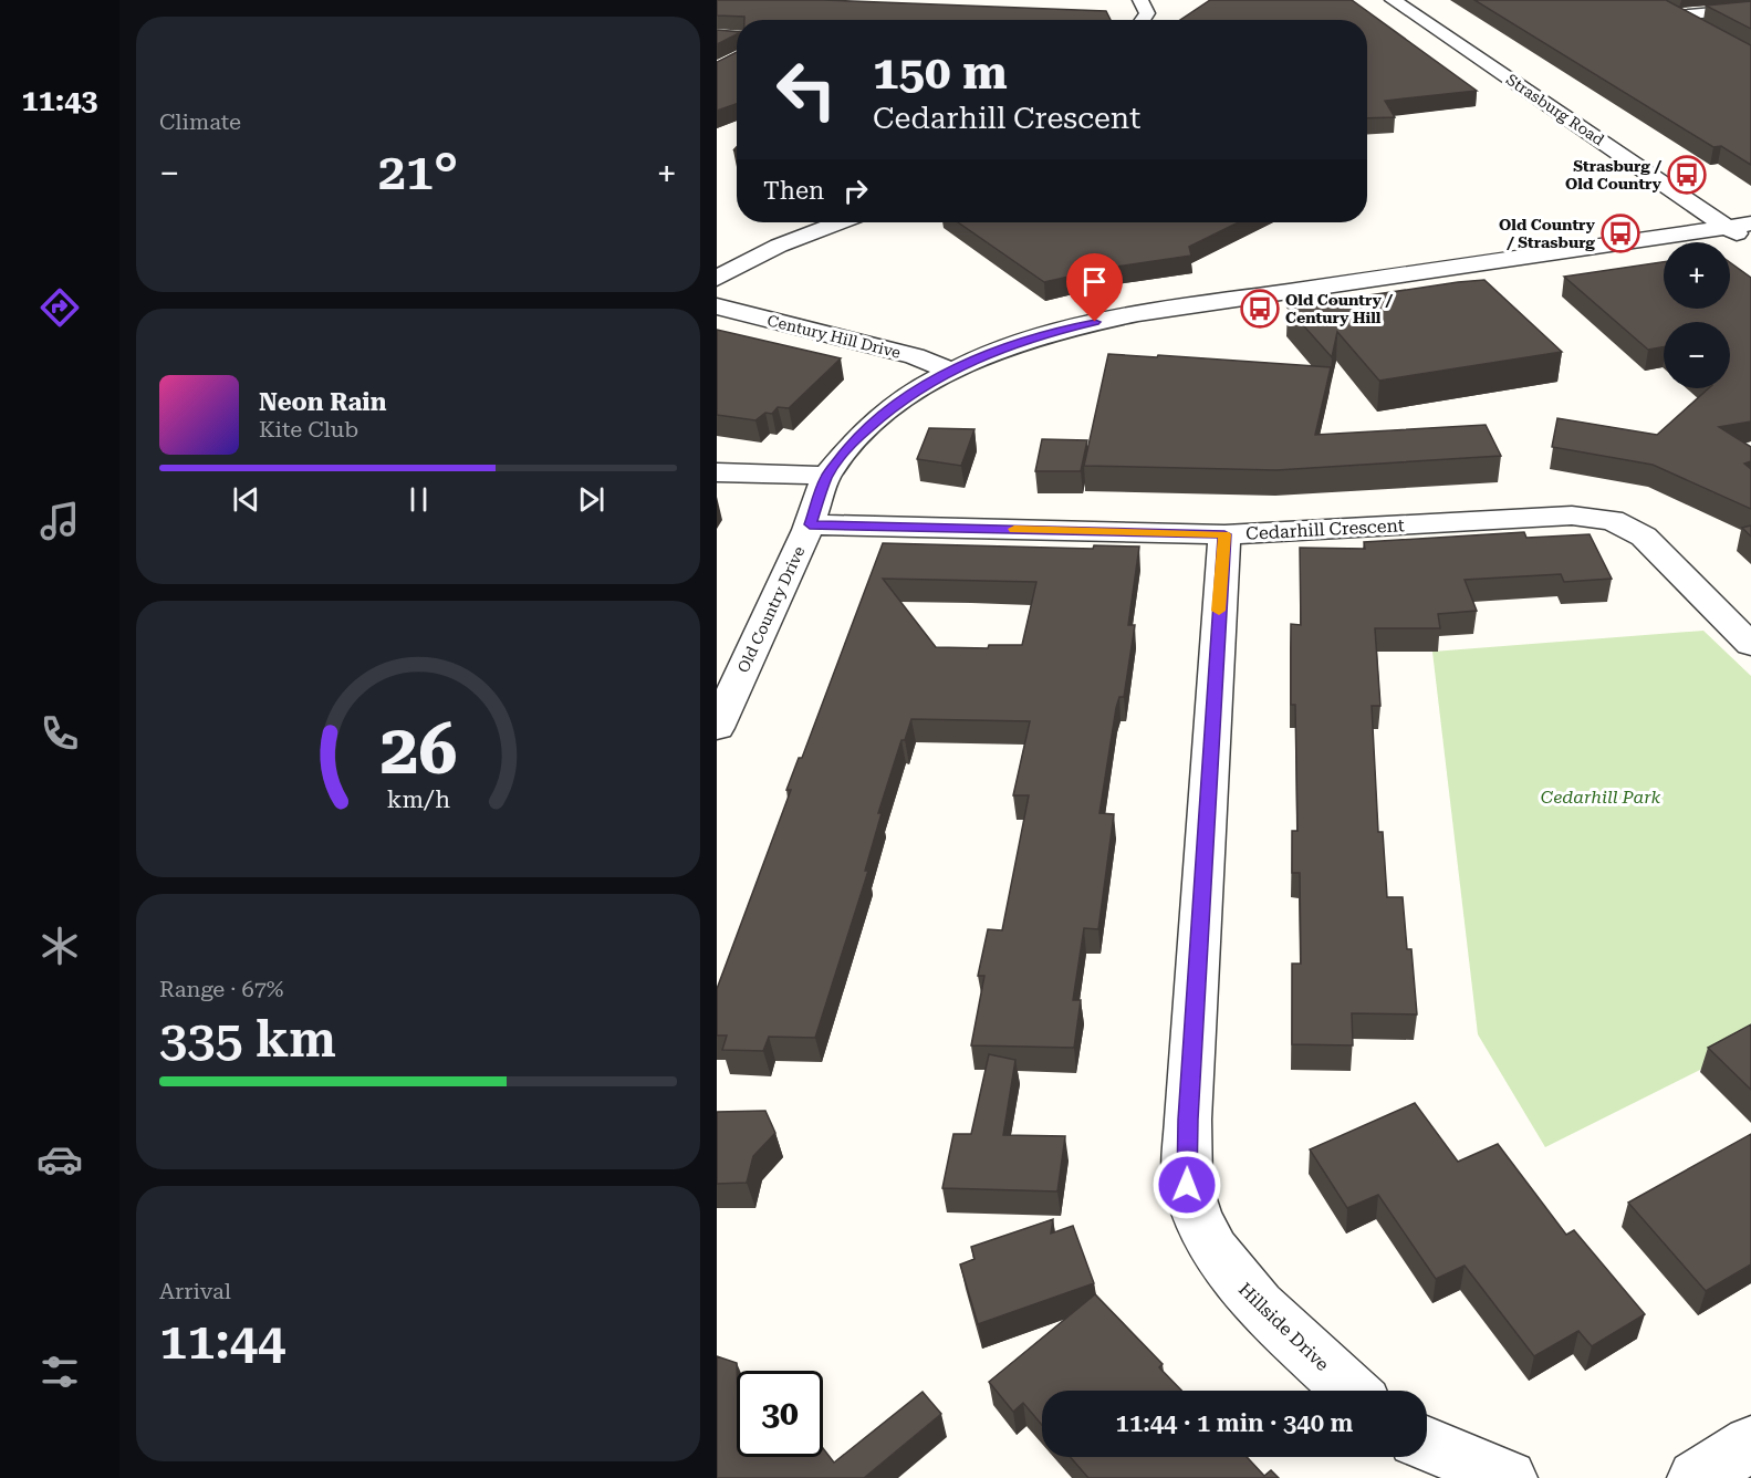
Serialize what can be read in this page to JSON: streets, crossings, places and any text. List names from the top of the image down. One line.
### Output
{"streets":{"street":["Strasburg Road","Century Hill Drive","Cedarhill Crescent","Old Country Drive","Hillside Drive"]},"crossings":[["Strasburg Road","Old Country Drive"],["Century Hill Drive","Old Country Drive"],["Cedarhill Crescent","Old Country Drive"],["Cedarhill Crescent","Hillside Drive"]],"parks":["Cedarhill Park"],"places":{"bus stop":["Strasburg / Old Country","Old Country / Strasburg","Old Country / Century Hill"]},"page":{"tabs":"11:43","tile":["Climate",["Range · 67%","335 km"],["Arrival","11:44"]],"turn":["150 m","Cedarhill Crescent"],"heat":["−","21°","+"],"then":"Then","map_buttons":["+","−"],"song":["Neon Rain","Kite Club"],"limit":"30","trip":"11:44 · 1 min · 340 m","gauge":["26","km/h"]}}
